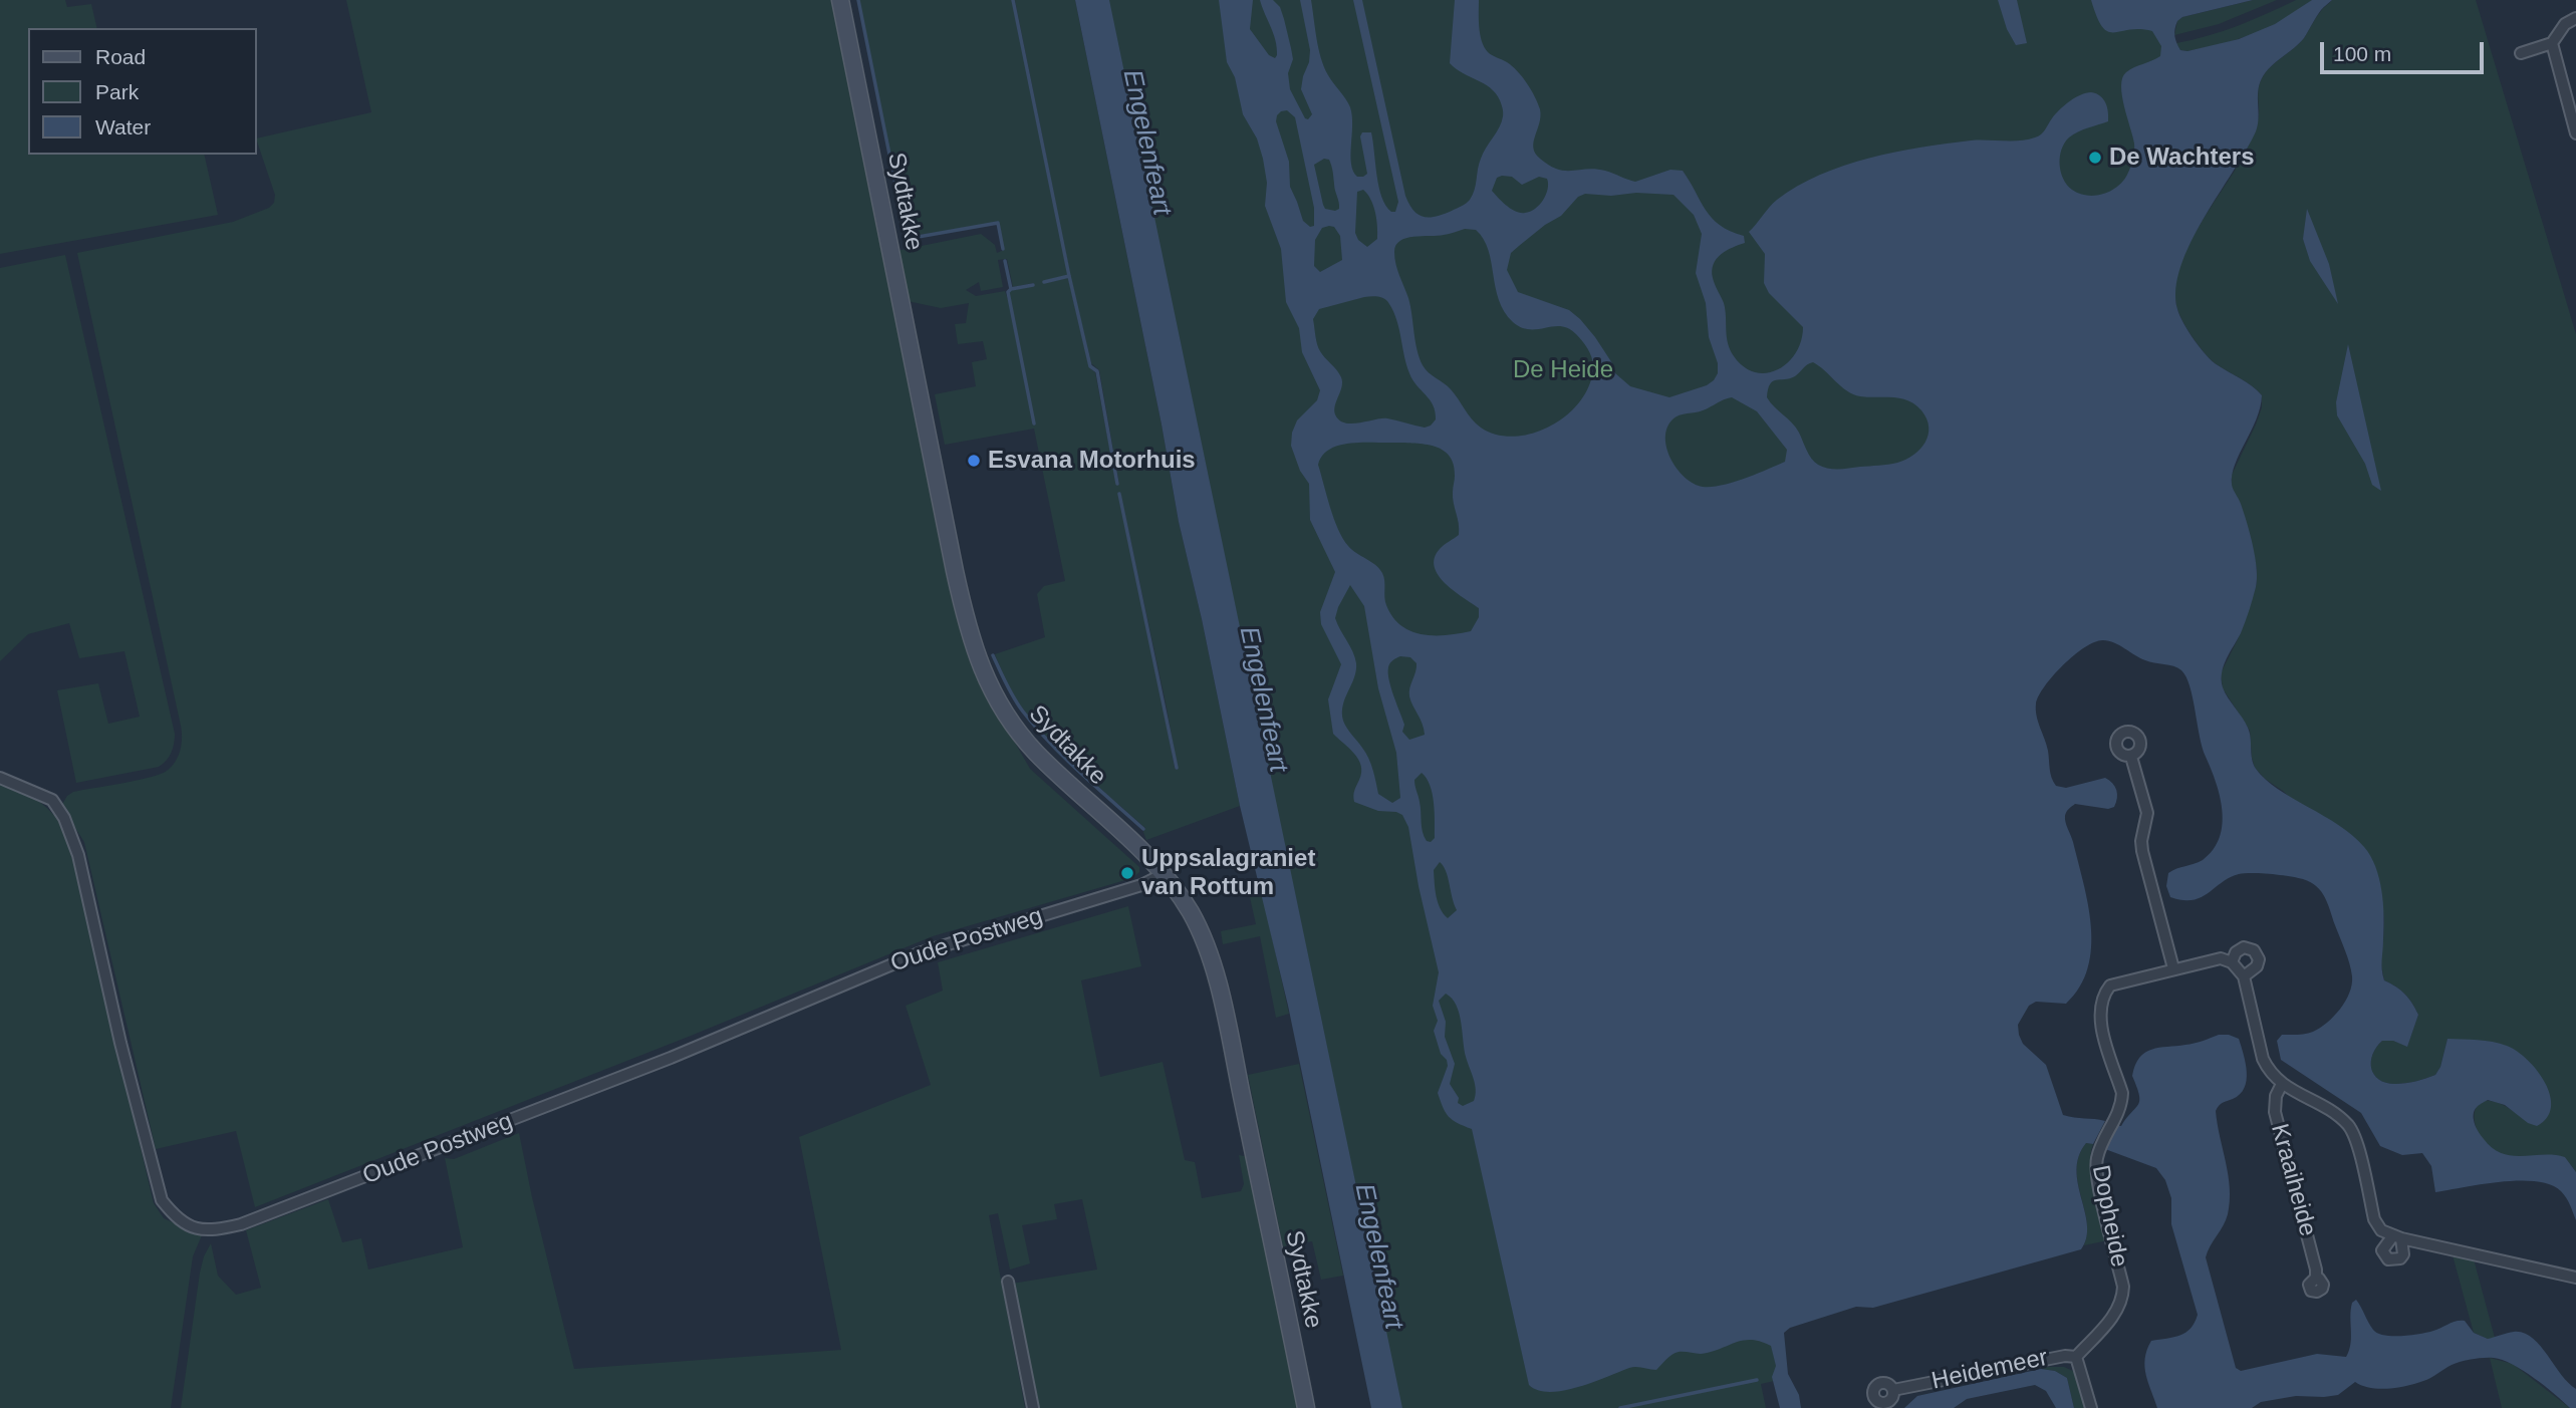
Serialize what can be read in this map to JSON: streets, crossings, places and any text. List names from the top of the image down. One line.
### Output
{"streets":{"street":["Sydtakke","Oude Postweg","Kraaiheide","Dopheide","Heidemeer"]},"crossings":[["Sydtakke","Oude Postweg"],["Dopheide","Heidemeer"]],"water":["Engelenfeart"],"parks":["De Heide"],"places":["De Wachters","Esvana Motorhuis","Uppsalagraniet van Rottum"],"legend":["Road","Park","Water"],"scale_bar":"100 m"}
